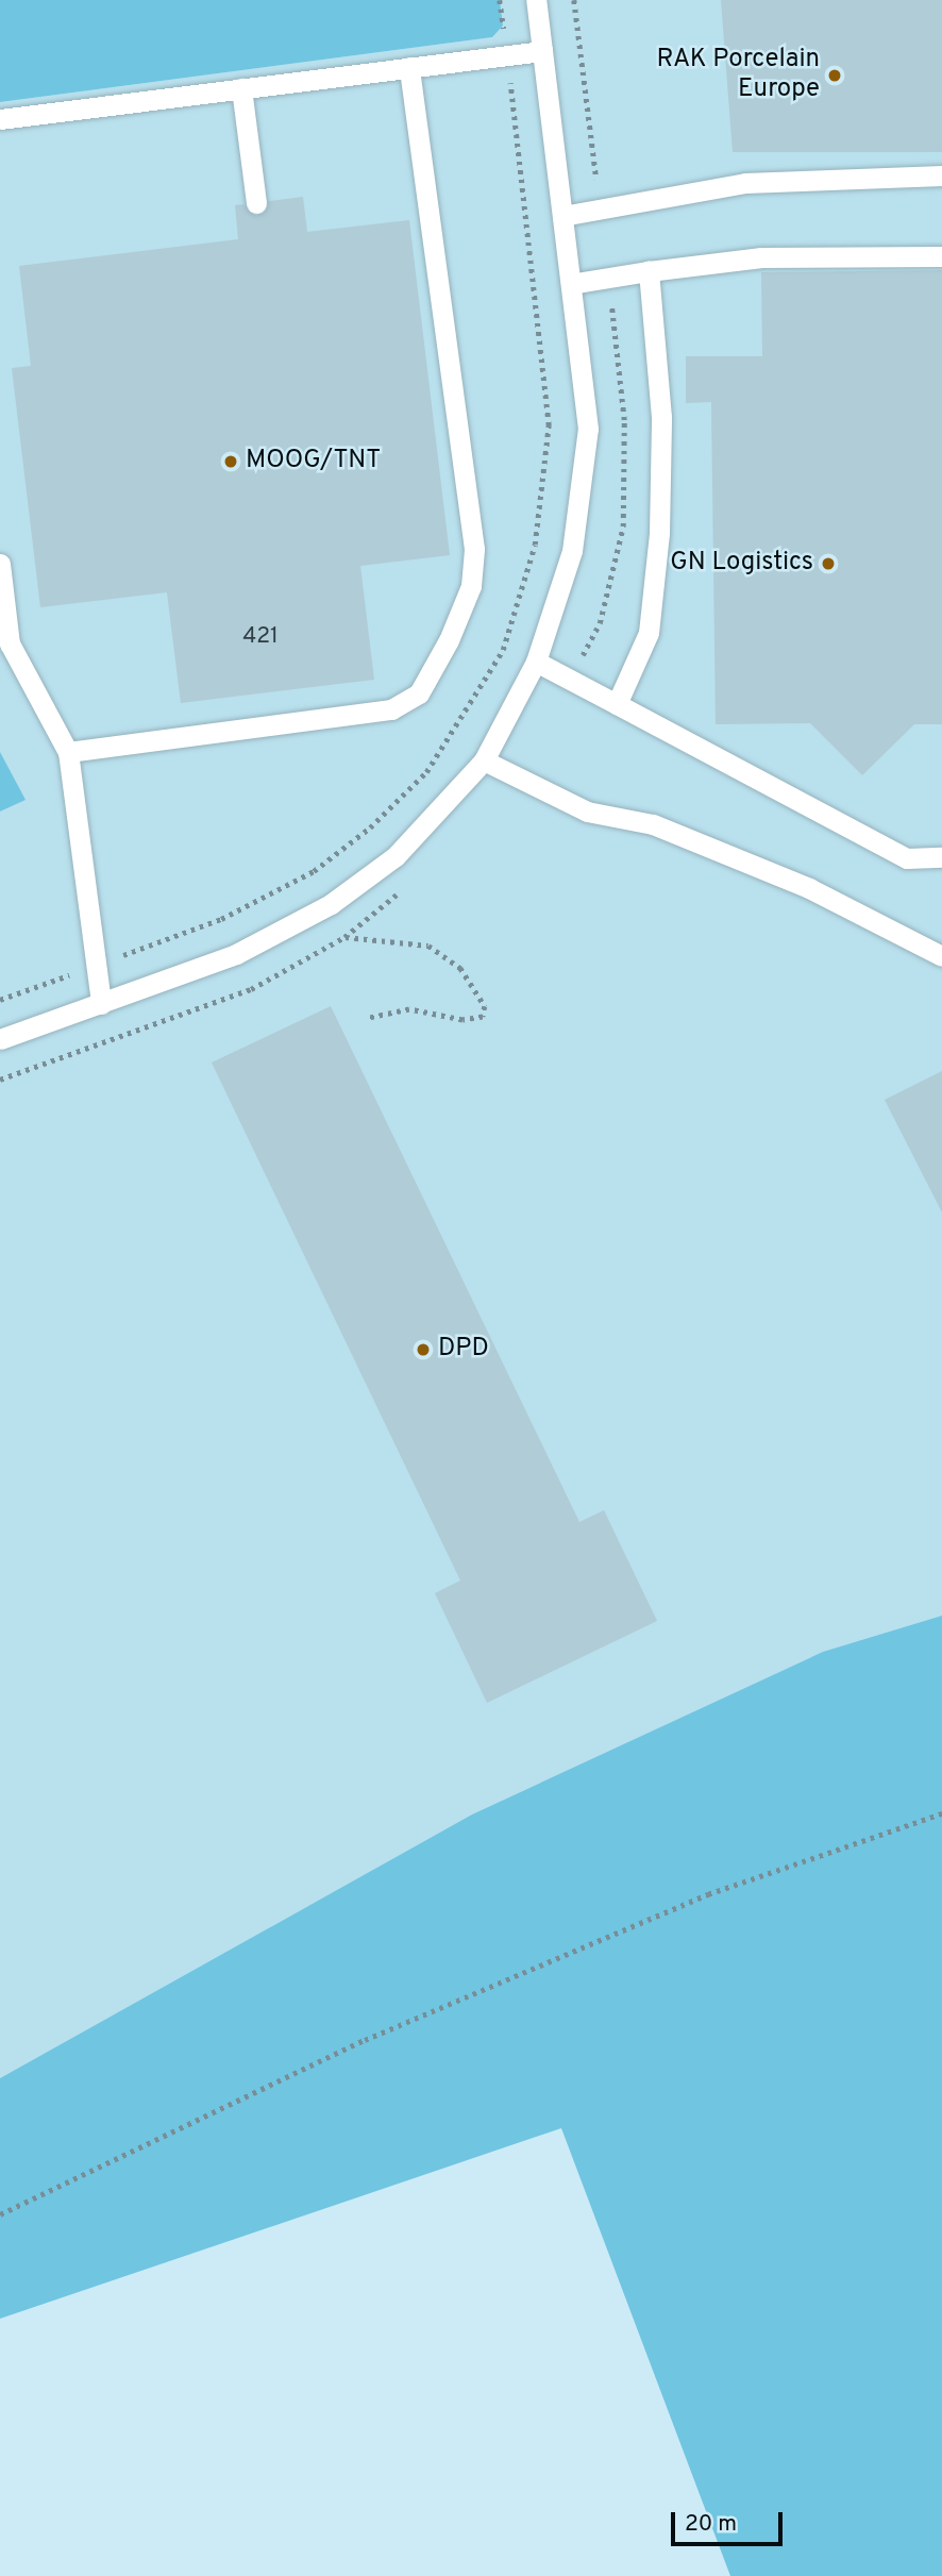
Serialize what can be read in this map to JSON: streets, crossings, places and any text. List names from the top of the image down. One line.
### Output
{"places":["RAK Porcelain Europe","MOOG/TNT","GN Logistics","DPD"],"house_numbers":["421"],"scale_bar":"20 m"}
